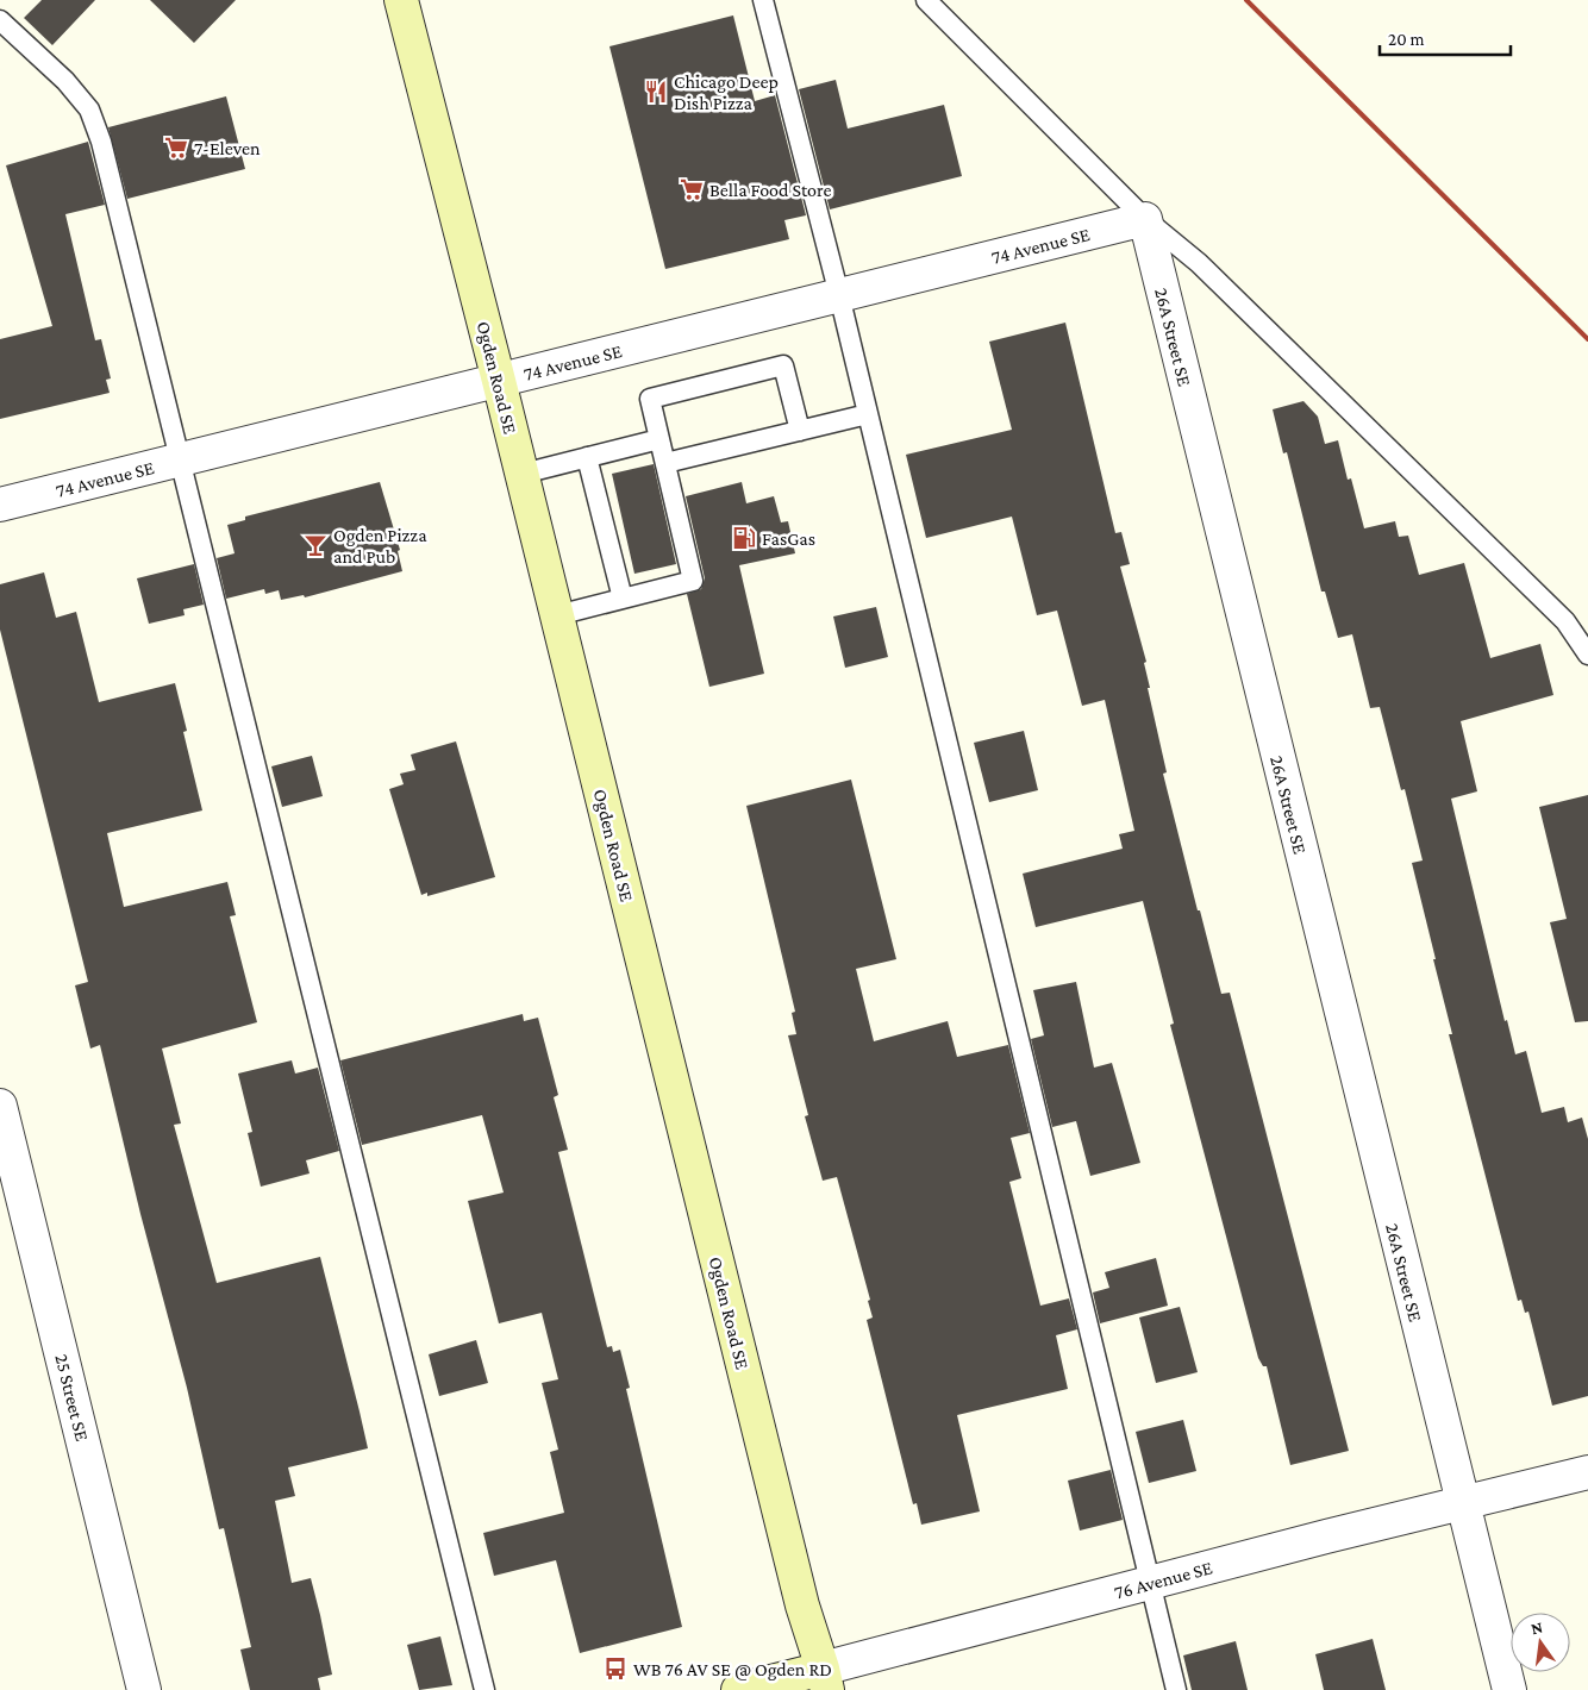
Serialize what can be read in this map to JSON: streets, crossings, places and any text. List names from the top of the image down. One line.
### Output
{"streets":{"street":["74 Avenue SE","26A Street SE","Ogden Road SE","25 Street SE","76 Avenue SE"]},"crossings":[["74 Avenue SE","26A Street SE"],["74 Avenue SE","Ogden Road SE"],["26A Street SE","76 Avenue SE"],["Ogden Road SE","76 Avenue SE"]],"places":{"restaurant":["Chicago Deep Dish Pizza"],"supermarket":["7-Eleven","Bella Food Store"],"fuel station":["FasGas"],"bar":["Ogden Pizza and Pub"],"bus stop":["WB 76 AV SE @ Ogden RD"]},"scale_bar":"20 m","north":"top"}
